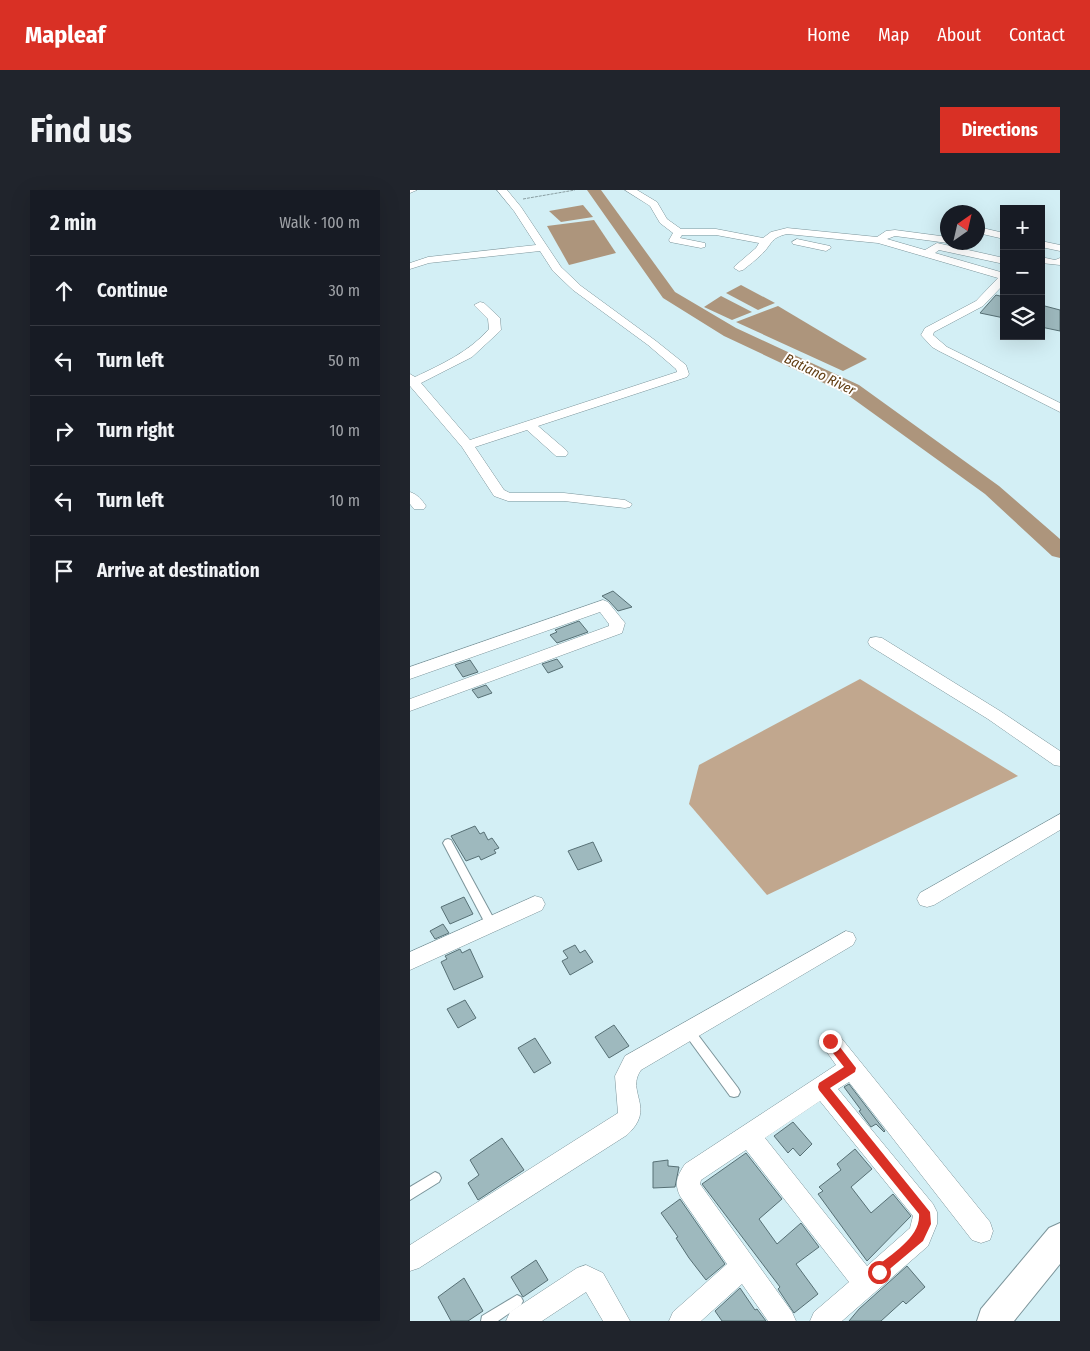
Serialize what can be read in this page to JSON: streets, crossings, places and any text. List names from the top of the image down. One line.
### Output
{"water":["Batiano River"],"north":"top right","page":{"header":"Mapleaf","nav":["Home","Map","About","Contact"],"buttons":"Directions","title":"Find us","heading":["2 min","Walk · 100 m"],"map_buttons":["+","−"],"list":[["Continue","30 m"],["Turn left","50 m"],["Turn right","10 m"],["Turn left","10 m"],"Arrive at destination"]}}
